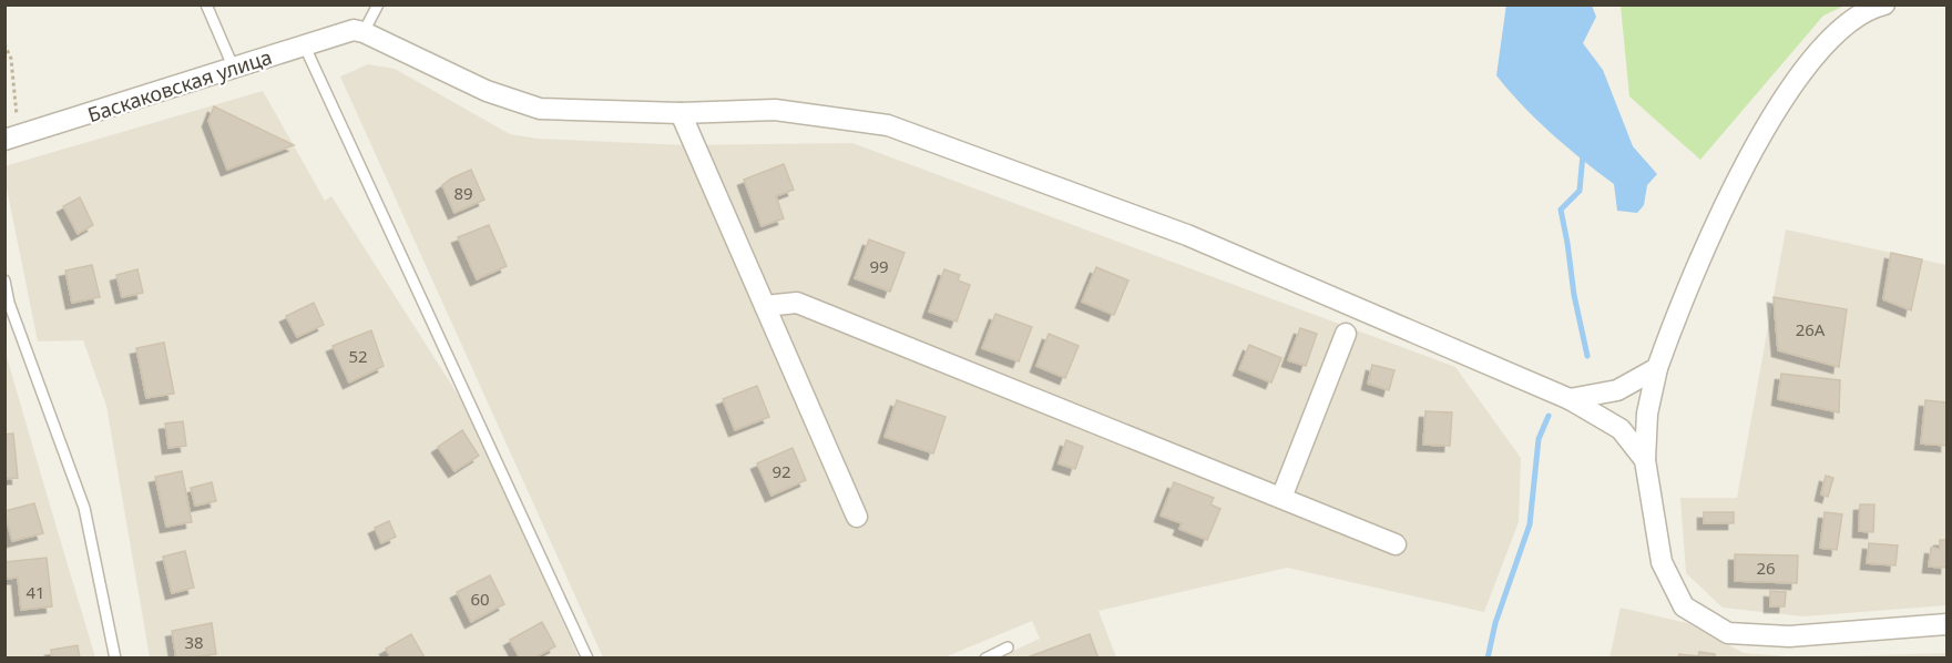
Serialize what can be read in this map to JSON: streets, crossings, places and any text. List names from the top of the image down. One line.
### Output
{"streets":{"street":["Баскаковская улица"]},"house_numbers":["89","99","26А","52","92","26","41","60","38"]}
